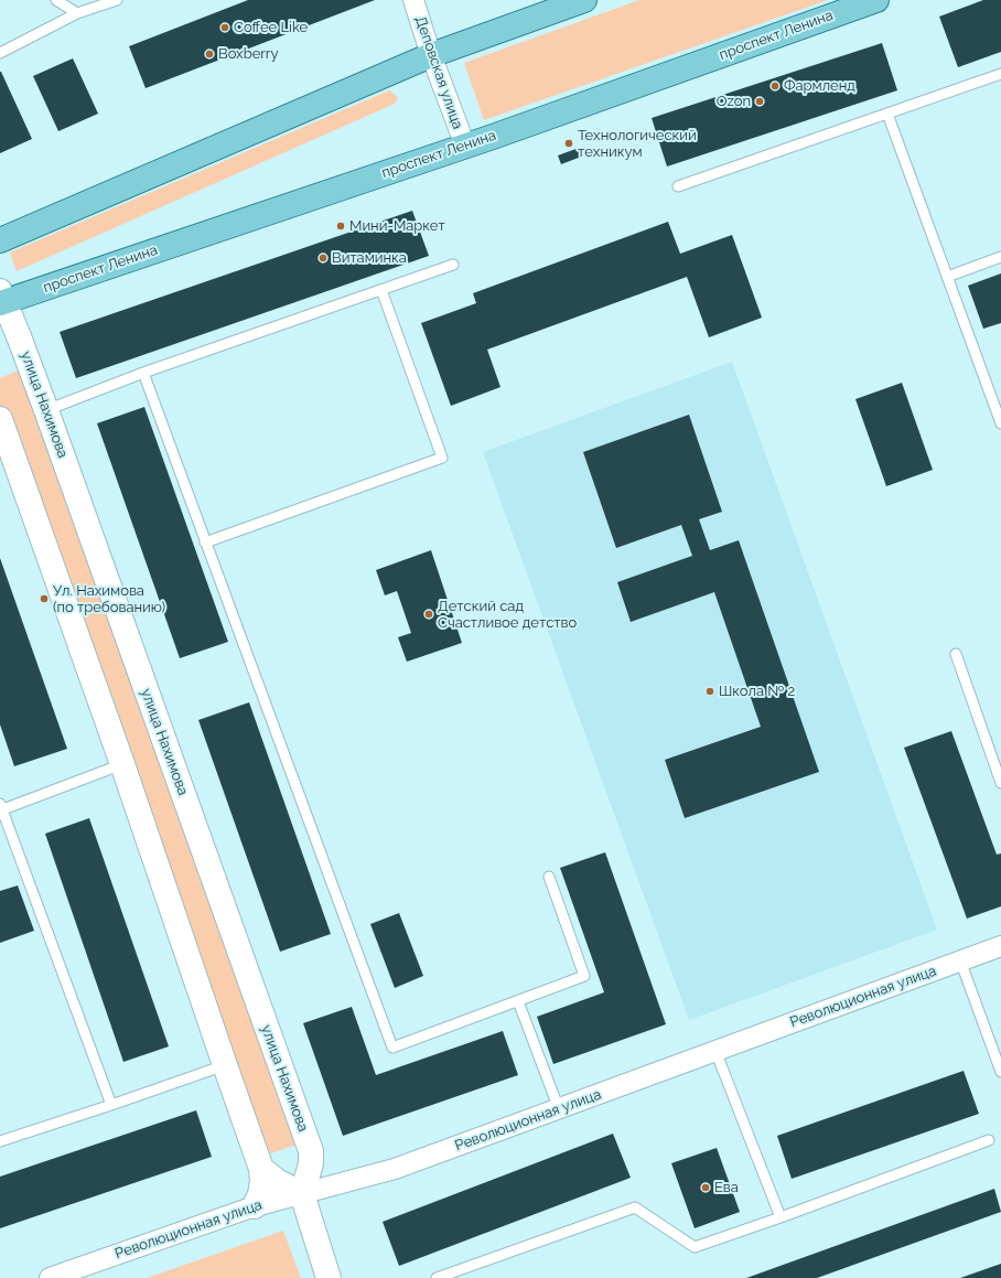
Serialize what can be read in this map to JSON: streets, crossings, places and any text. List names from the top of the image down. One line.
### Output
{"streets":{"main road":["проспект Ленина"],"street":["Деповская улица","улица Нахимова","Революционная улица"]},"crossings":[["проспект Ленина","Деповская улица"],["проспект Ленина","улица Нахимова"],["улица Нахимова","Революционная улица"]],"places":["Coffee Like","Boxberry","Фармленд","Ozon","Технологический техникум","Мини-Маркет","Витаминка","Ул. Нахимова (по требованию)","Детский сад Счастливое детство","Школа № 2","Ева"]}
